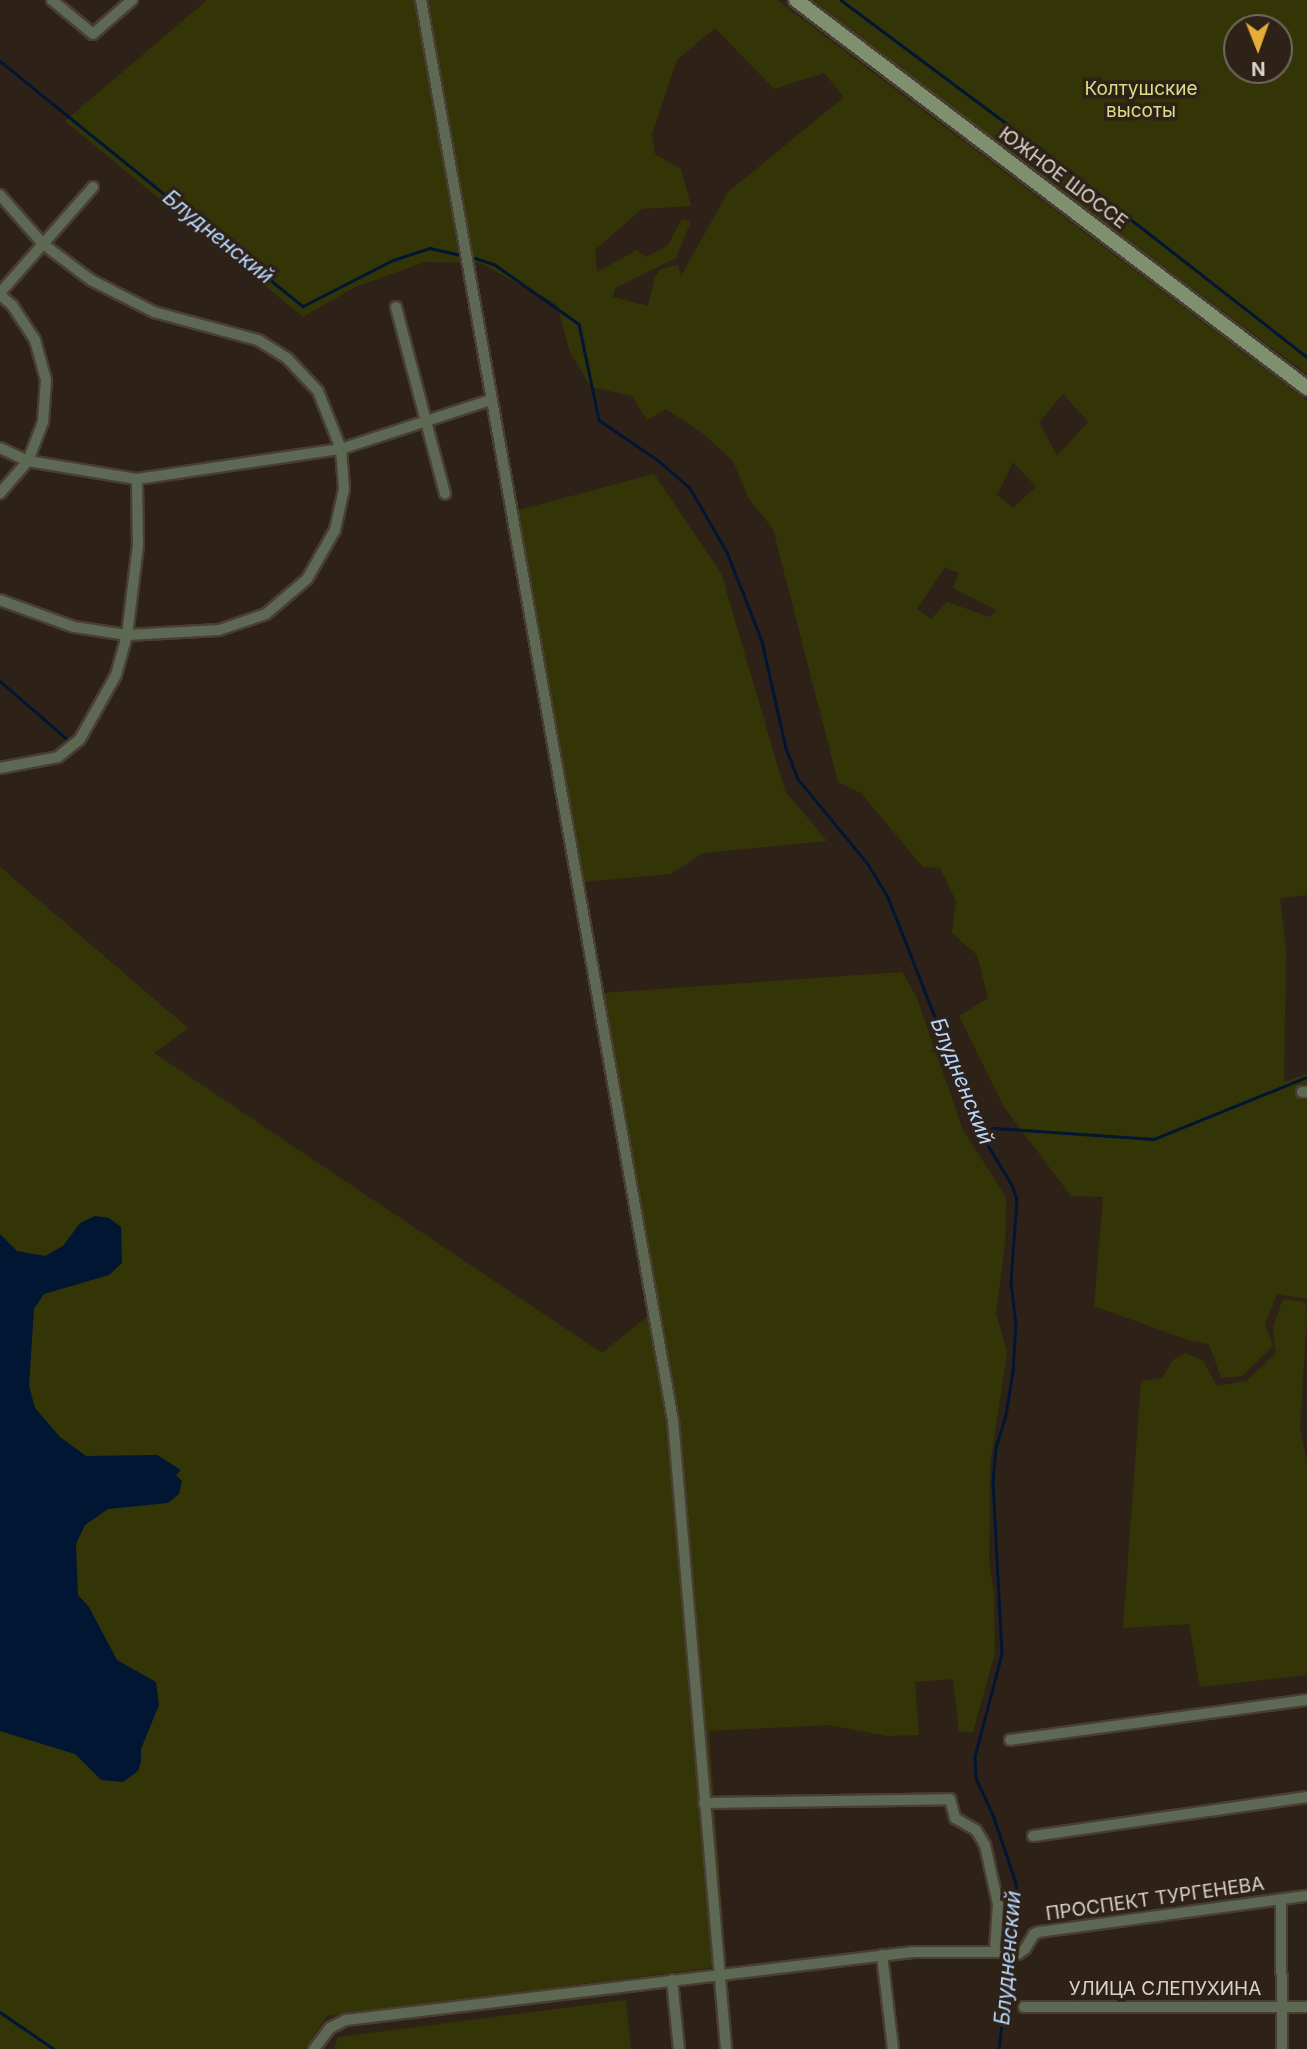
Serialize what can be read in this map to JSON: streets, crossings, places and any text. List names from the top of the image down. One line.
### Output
{"streets":{"street":["ЮЖНОЕ ШОССЕ","ПРОСПЕКТ ТУРГЕНЕВА","УЛИЦА СЛЕПУХИНА"]},"water":["Блудненский"],"parks":["Колтушские высоты"],"north":"bottom"}
